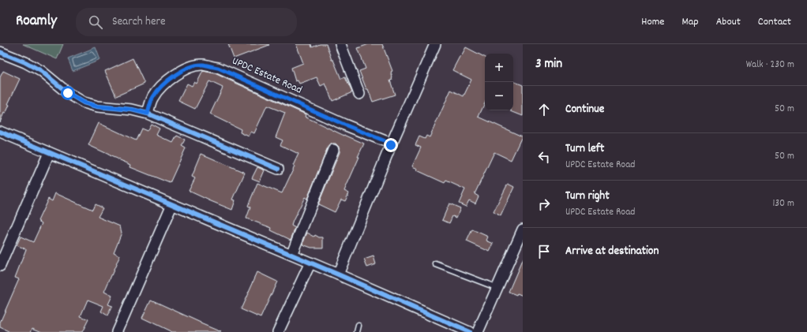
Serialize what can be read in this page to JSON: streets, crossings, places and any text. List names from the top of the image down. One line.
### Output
{"streets":{"street":["UPDC Estate Road"]},"page":{"header":"Roamly","search":"Search here","nav":["Home","Map","About","Contact"],"heading":["3 min","Walk · 230 m"],"map_buttons":["+","−"],"list":[["Continue","50 m"],["Turn left","UPDC Estate Road","50 m"],["Turn right","UPDC Estate Road","130 m"],"Arrive at destination"]}}
